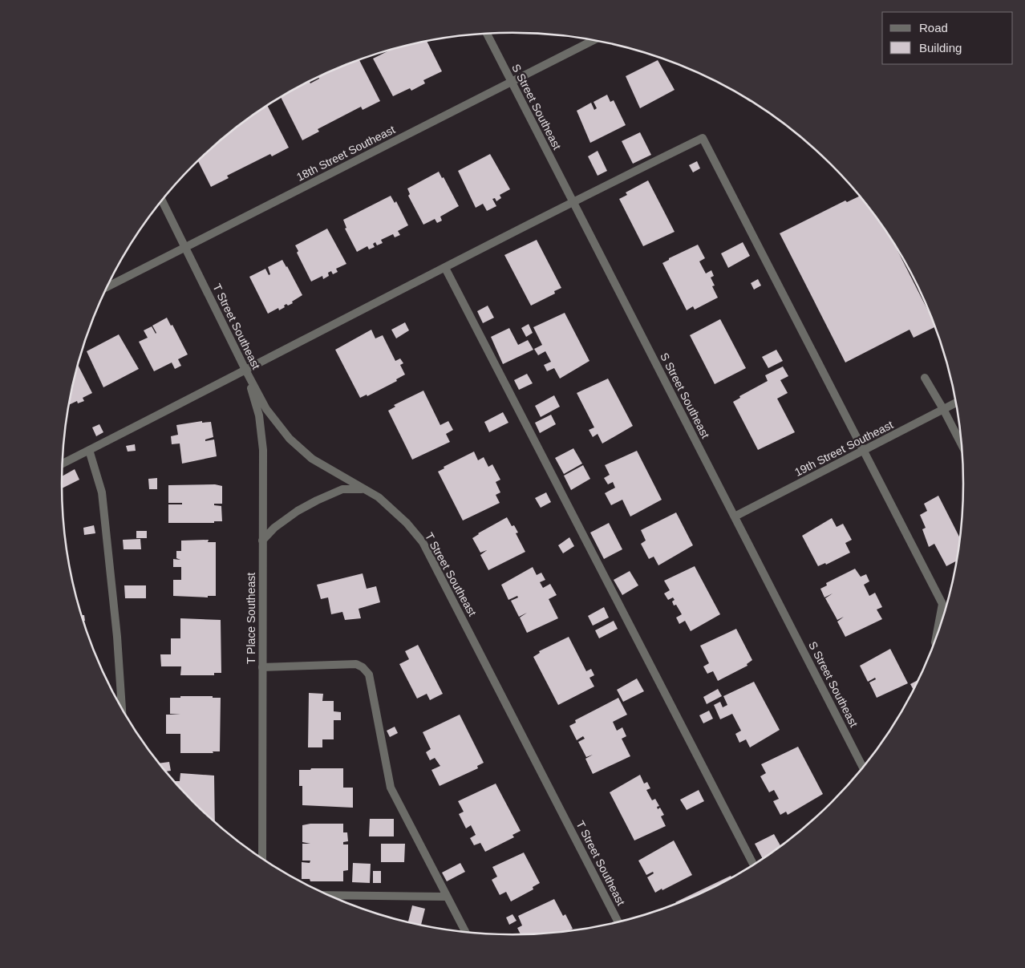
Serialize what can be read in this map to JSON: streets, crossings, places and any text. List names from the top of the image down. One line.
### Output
{"streets":{"street":["S Street Southeast","18th Street Southeast","T Street Southeast","19th Street Southeast","T Place Southeast"]},"crossings":[["S Street Southeast","18th Street Southeast"],["S Street Southeast","19th Street Southeast"],["18th Street Southeast","T Street Southeast"],["T Street Southeast","T Place Southeast"]],"legend":["Road","Building"]}
